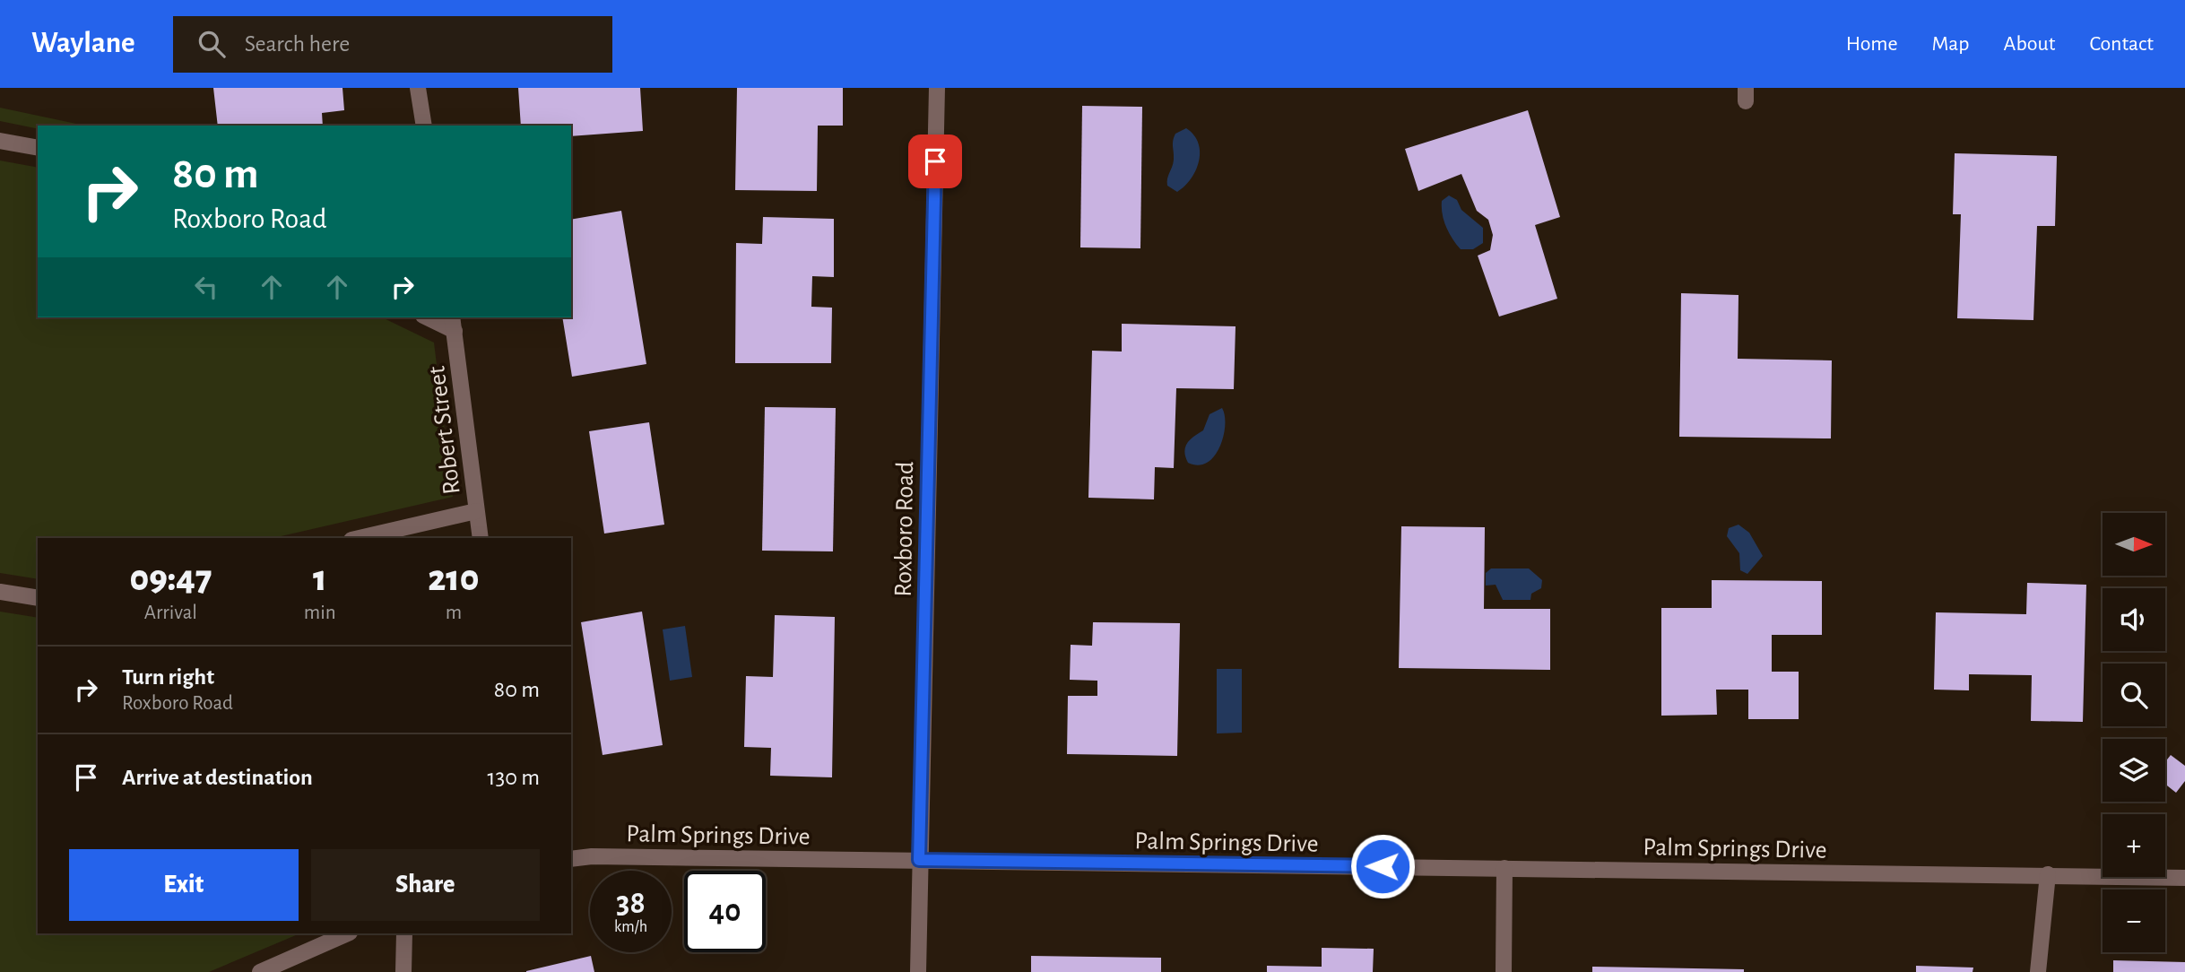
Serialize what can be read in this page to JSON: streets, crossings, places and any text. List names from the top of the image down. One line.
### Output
{"streets":{"street":["Robert Street","Roxboro Road","Palm Springs Drive"]},"crossings":[["Roxboro Road","Palm Springs Drive"]],"north":"right","page":{"header":"Waylane","search":"Search here","nav":["Home","Map","About","Contact"],"turn":["80 m","Roxboro Road"],"map_buttons":["+","−"],"eta":["09:47","Arrival","1","min","210","m"],"list":[{"name":"Turn right","note":"Roxboro Road","value":"80 m"},{"name":"Arrive at destination","value":"130 m"}],"buttons":["Exit","Share"],"speed":"38 km/h","limit":"40"}}
